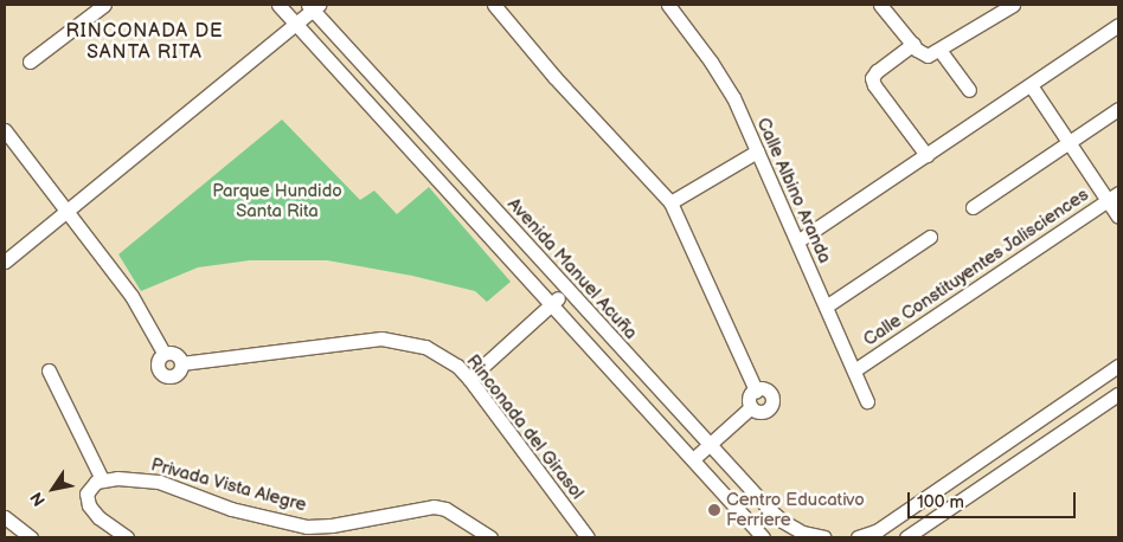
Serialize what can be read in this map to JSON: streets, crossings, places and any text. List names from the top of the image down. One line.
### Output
{"streets":{"street":["Calle Albino Aranda","Calle Constituyentes Jalisciences","Avenida Manuel Acuña","Rinconada del Girasol","Privada Vista Alegre"]},"crossings":[["Calle Albino Aranda","Calle Constituyentes Jalisciences"]],"districts":["RINCONADA DE SANTA RITA"],"parks":["Parque Hundido Santa Rita"],"places":["Centro Educativo Ferriere"],"scale_bar":"100 m","north":"bottom left"}
